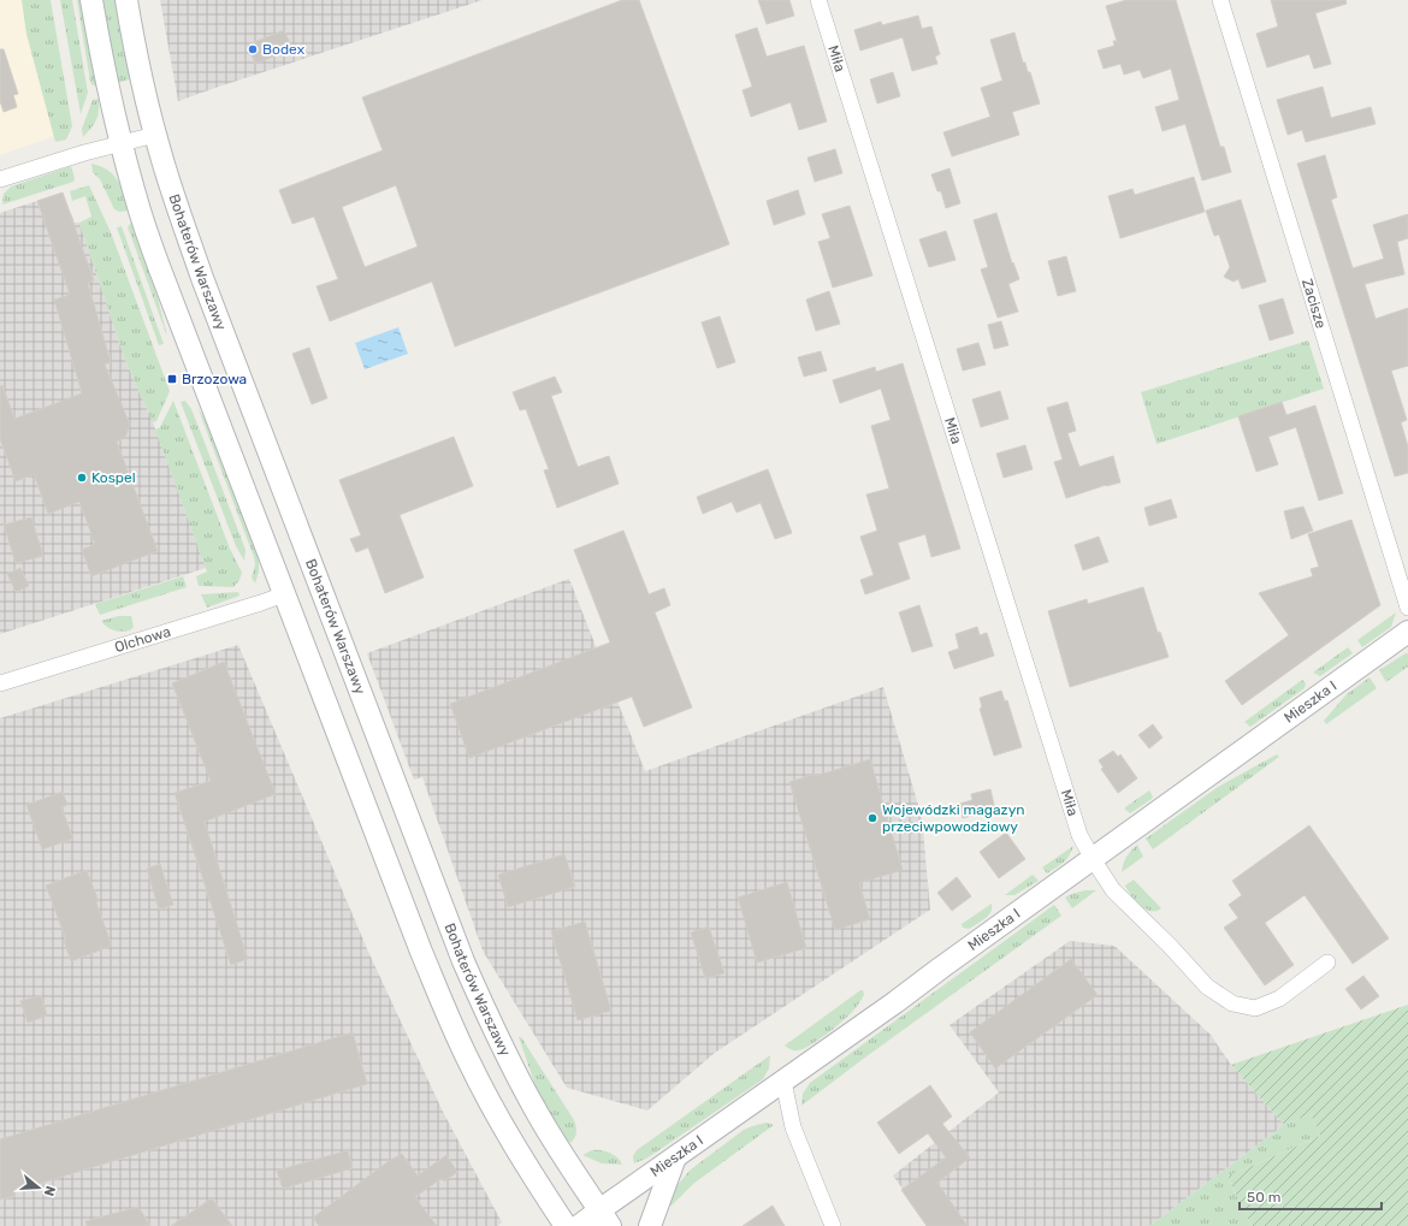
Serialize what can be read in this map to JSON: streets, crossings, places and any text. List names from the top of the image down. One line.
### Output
{"streets":{"street":["Miła","Bohaterów Warszawy","Zacisze","Olchowa","Mieszka I"]},"crossings":[["Miła","Mieszka I"],["Bohaterów Warszawy","Mieszka I"]],"places":{"other":["Bodex","Kospel","Wojewódzki magazyn przeciwpowodziowy"],"transit":["Brzozowa"]},"scale_bar":"50 m","north":"right"}
